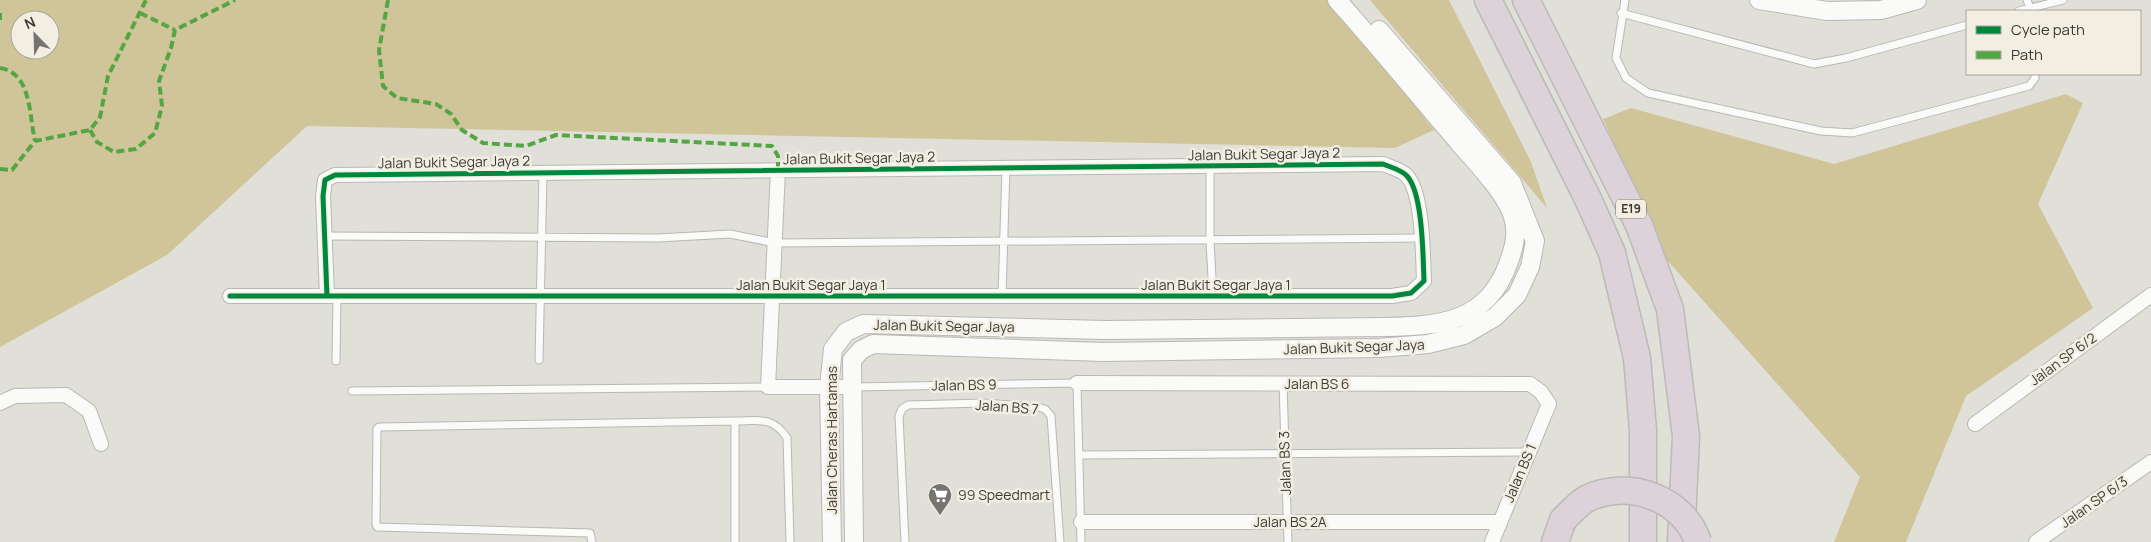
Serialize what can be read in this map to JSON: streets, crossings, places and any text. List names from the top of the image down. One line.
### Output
{"streets":{"highway":["E19"],"street":["Jalan Bukit Segar Jaya 2","Jalan Bukit Segar Jaya 1","Jalan Bukit Segar Jaya","Jalan SP 6/2","Jalan BS 6","Jalan Cheras Hartamas","Jalan BS 1","Jalan SP 6/3","Jalan BS 2A"],"lane":["Jalan BS 9","Jalan BS 7","Jalan BS 3"]},"crossings":[["Jalan Bukit Segar Jaya 2","Jalan Bukit Segar Jaya 1"],["Jalan Bukit Segar Jaya","Jalan Cheras Hartamas"],["Jalan BS 6","Jalan BS 9"],["Jalan BS 6","Jalan BS 3"],["Jalan BS 6","Jalan BS 1"],["Jalan BS 9","Jalan Cheras Hartamas"],["Jalan BS 3","Jalan BS 2A"],["Jalan BS 1","Jalan BS 2A"]],"places":{"supermarket":["99 Speedmart"]},"legend":["Cycle path","Path"],"north":"top left"}
